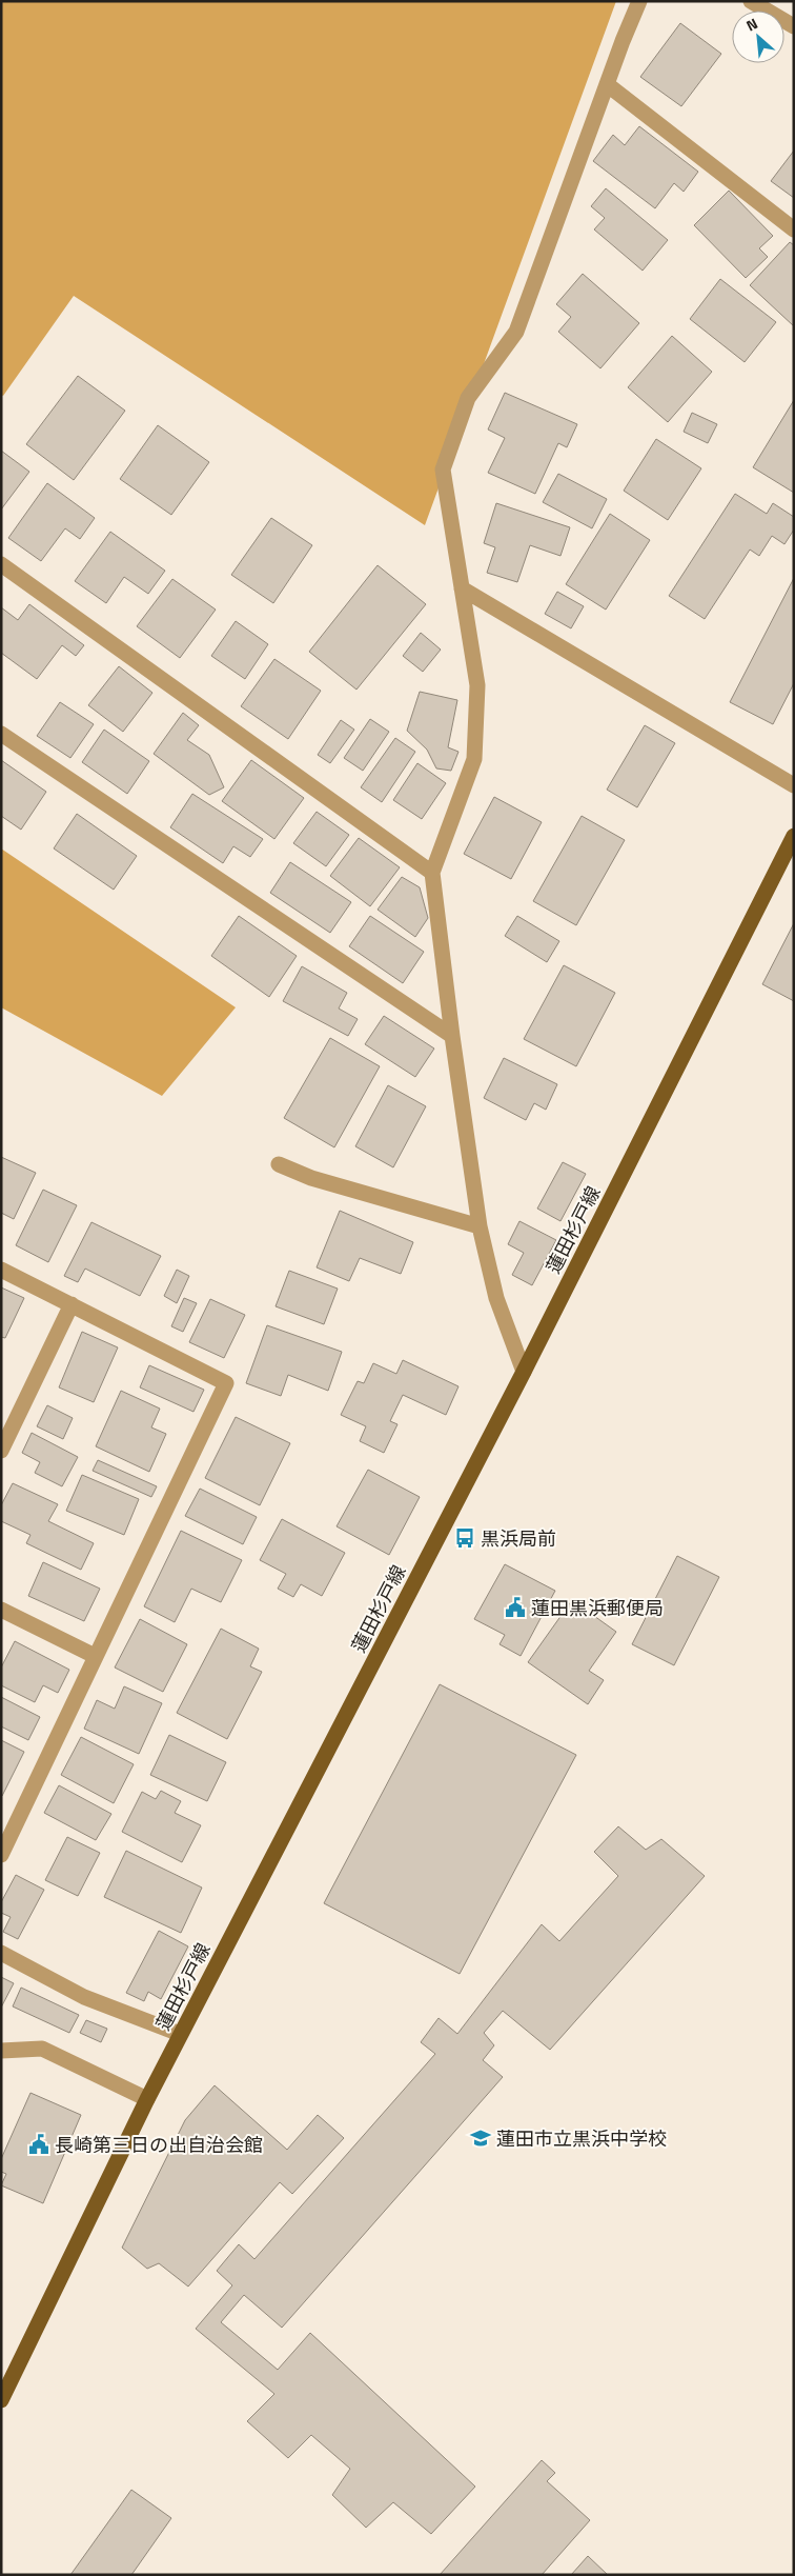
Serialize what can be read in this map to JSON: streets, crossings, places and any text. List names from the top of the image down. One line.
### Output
{"streets":{"main road":["蓮田杉戸線"]},"places":{"bus stop":["黒浜局前"],"public building":["蓮田黒浜郵便局","長崎第三日の出自治会館"],"school or university":["蓮田市立黒浜中学校"]},"north":"top left"}
